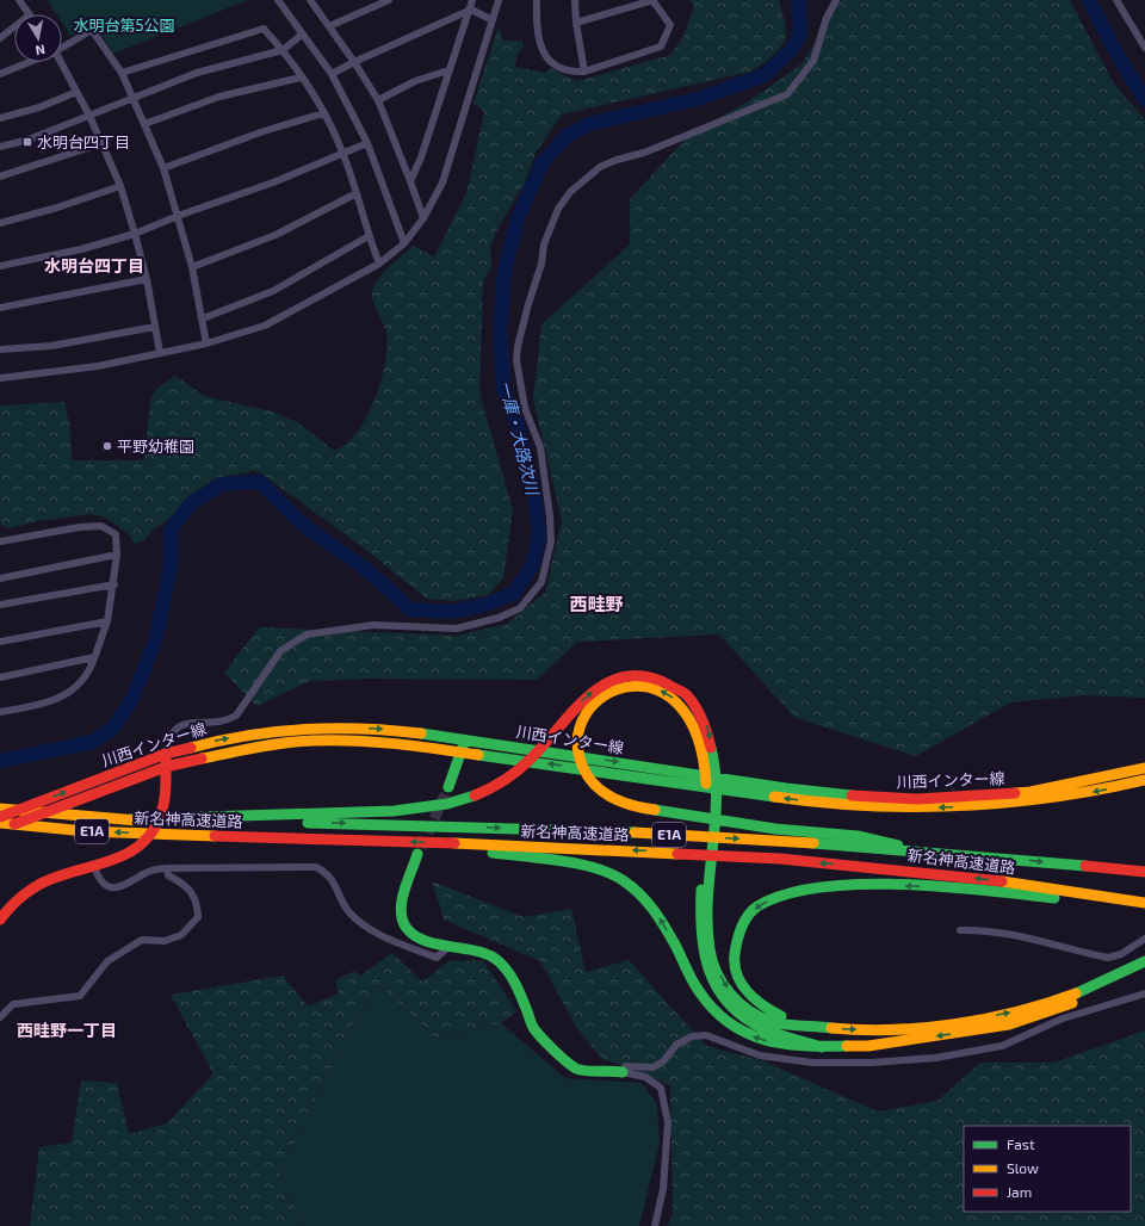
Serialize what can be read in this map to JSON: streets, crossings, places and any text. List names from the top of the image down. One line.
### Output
{"streets":{"main road":["川西インター線","新名神高速道路","E1A"]},"districts":["水明台四丁目","西畦野","西畦野一丁目"],"water":["一庫・大路次川"],"parks":["水明台第5公園"],"places":{"transit":["水明台四丁目"],"other":["平野幼稚園"]},"legend":["Fast","Slow","Jam"],"north":"bottom"}
